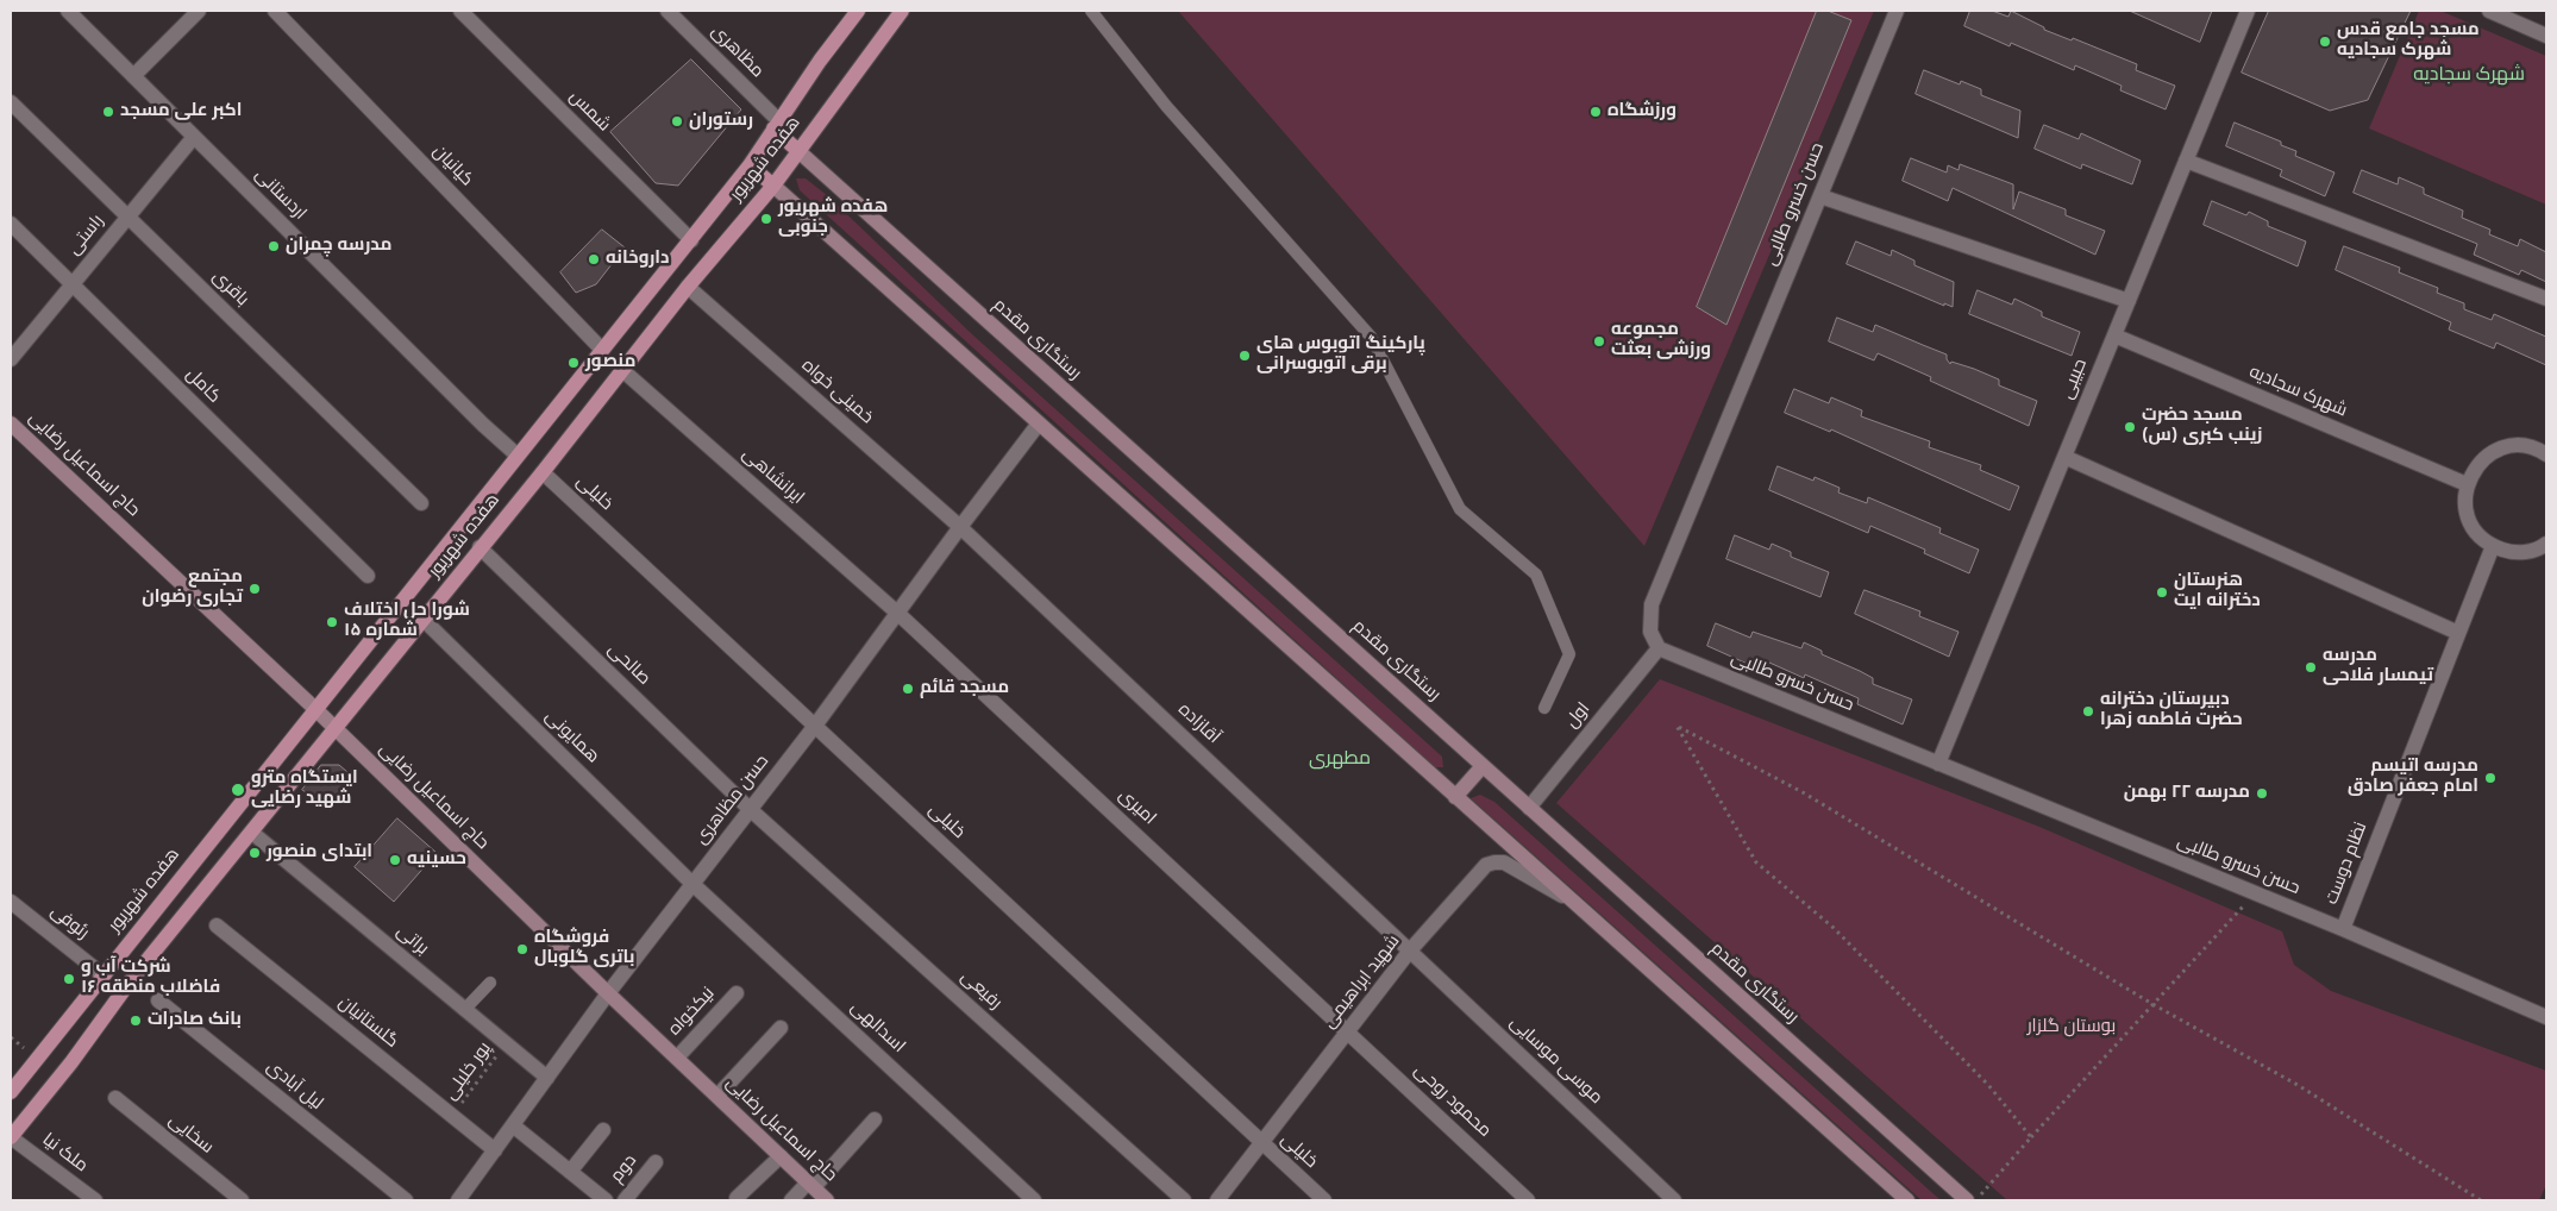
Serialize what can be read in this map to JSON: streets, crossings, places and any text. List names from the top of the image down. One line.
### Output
{"streets":{"main road":["هفده شهریور","رستگاری مقدم","حاج اسماعیل رضایی"],"street":["مظاهری","شمس","کیانیان","اردستانی","حسن خسرو طالبی","راستی","باقری","حبیبی","کامل","خمینی خواه","شهرک سجادیه","ایرانشاهی","خلیلی","صالحی","اول","آقازاده","همایونی","حسن مظاهری","امیری","نظام دوست","رئوفی","براتی","شهید ابراهیمی","رفیعی","نیکخواه","گلستانیان","اسدالهی","موسی موسایی","لیل آبادی","محمود روحی","سخایی","ملک نیا","دوم"],"path":["پور خلیلی"]},"crossings":[["مظاهری","هفده شهریور"],["شمس","هفده شهریور"],["هفده شهریور","کیانیان"],["هفده شهریور","اردستانی"],["هفده شهریور","رستگاری مقدم"],["هفده شهریور","خمینی خواه"],["هفده شهریور","حاج اسماعیل رضایی"],["هفده شهریور","ایرانشاهی"],["هفده شهریور","خلیلی"],["هفده شهریور","صالحی"],["هفده شهریور","همایونی"],["هفده شهریور","رئوفی"],["هفده شهریور","براتی"],["هفده شهریور","ملک نیا"],["اردستانی","راستی"],["حسن خسرو طالبی","حبیبی"],["حسن خسرو طالبی","اول"],["حسن خسرو طالبی","نظام دوست"],["راستی","باقری"],["راستی","کامل"],["رستگاری مقدم","اول"],["حبیبی","شهرک سجادیه"],["خمینی خواه","آقازاده"],["خمینی خواه","حسن مظاهری"],["حاج اسماعیل رضایی","حسن مظاهری"],["حاج اسماعیل رضایی","نیکخواه"],["ایرانشاهی","حسن مظاهری"],["ایرانشاهی","امیری"],["خلیلی","حسن مظاهری"],["خلیلی","شهید ابراهیمی"],["صالحی","حسن مظاهری"],["صالحی","رفیعی"],["آقازاده","حسن مظاهری"],["آقازاده","شهید ابراهیمی"],["آقازاده","موسی موسایی"],["همایونی","حسن مظاهری"],["همایونی","اسدالهی"],["حسن مظاهری","امیری"],["حسن مظاهری","براتی"],["حسن مظاهری","رفیعی"],["حسن مظاهری","گلستانیان"],["حسن مظاهری","اسدالهی"],["امیری","شهید ابراهیمی"],["امیری","محمود روحی"],["براتی","پور خلیلی"],["شهید ابراهیمی","موسی موسایی"],["شهید ابراهیمی","محمود روحی"],["گلستانیان","پور خلیلی"]],"districts":["شهرک سجادیه","مطهری"],"parks":["بوستان گلزار"],"places":["مسجد جامع قدس شهرک سجادیه","اکبر علی مسجد","ورزشگاه","رستوران","هفده شهریور جنوبی","مدرسه چمران","داروخانه","مجموعه ورزشی بعثت","پارکینگ اتوبوس های برقی اتوبوسرانی","منصور","مسجد حضرت زینب کبری (س)","مجتمع تجاری رضوان","هنرستان دخترانه ایت","شورا حل اختلاف شماره ۱۵","مدرسه تیمسار فلاحی","مسجد قائم","دبیرستان دخترانه حضرت فاطمه زهرا","مدرسه اتیسم امام جعفر صادق","ایستگاه مترو شهید رضایی","مدرسه ۲۲ بهمن","ابتدای منصور","حسینیه","فروشگاه باتری گلوبال","شرکت آب و فاضلاب منطقه ۱۶","بانک صادرات"]}
